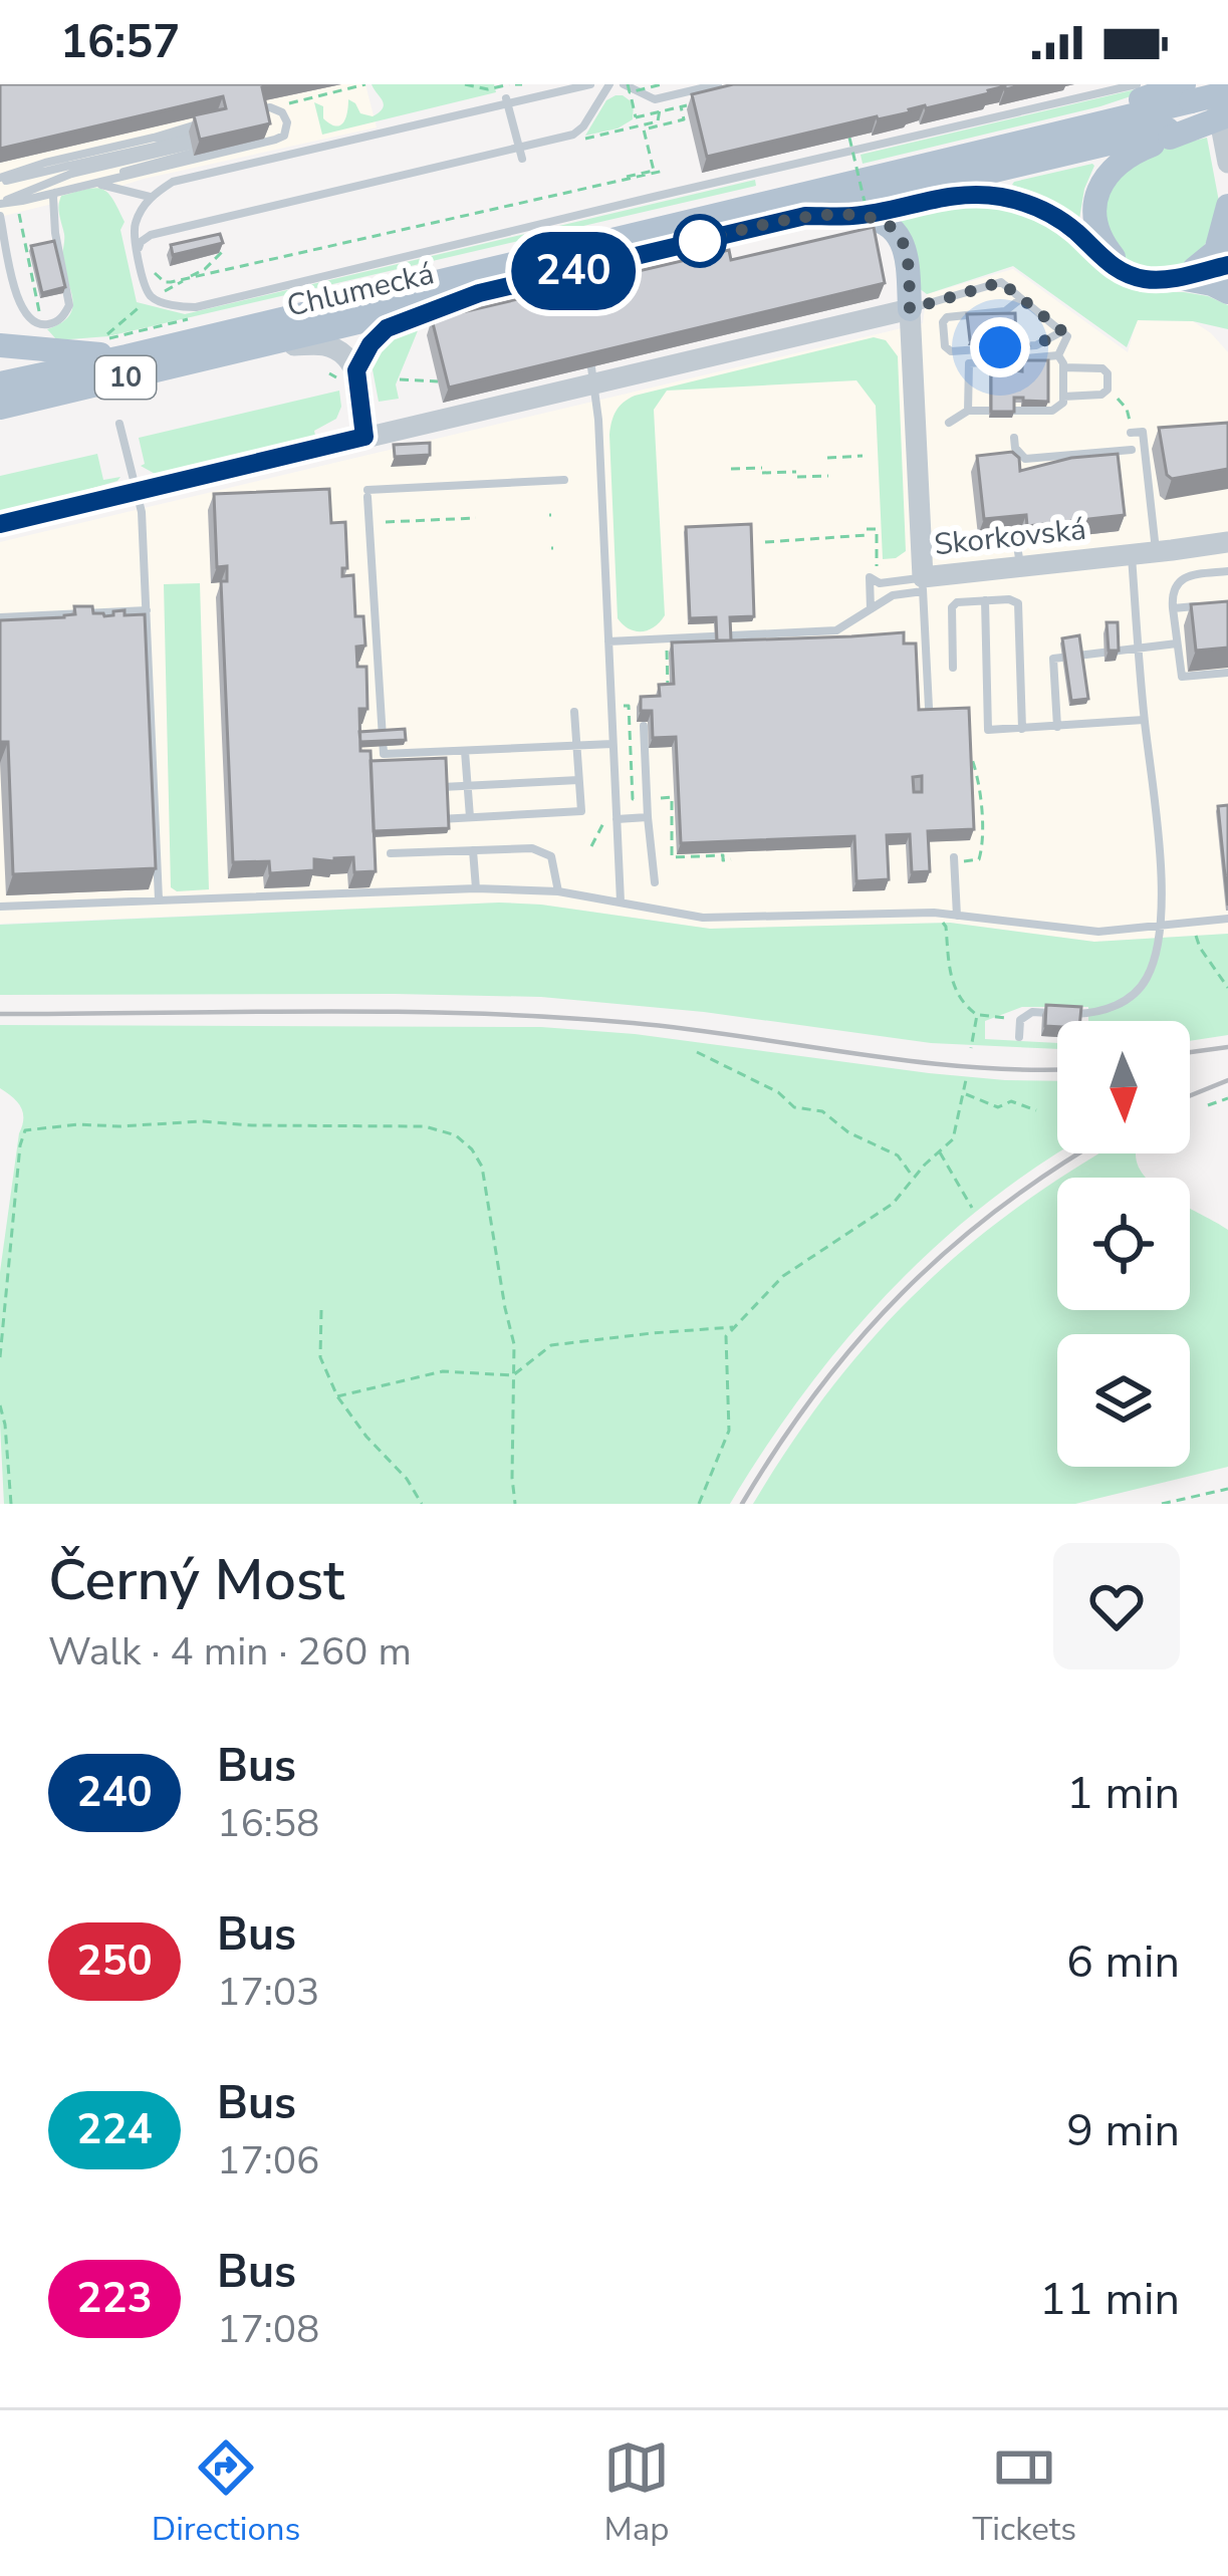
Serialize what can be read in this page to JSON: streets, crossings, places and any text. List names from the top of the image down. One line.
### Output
{"streets":{"main road":["Chlumecká","10"],"street":["Skorkovská"]},"crossings":[["Chlumecká","10"]],"lines":["bus line 240"],"north":"bottom","page":{"status":"16:57","on_map":"240","heading":["Černý Most","Walk · 4 min · 260 m"],"list":[{"mark":"240","name":"Bus","note":"16:58","value":"1 min"},{"mark":"250","name":"Bus","note":"17:03","value":"6 min"},{"mark":"224","name":"Bus","note":"17:06","value":"9 min"},{"mark":"223","name":"Bus","note":"17:08","value":"11 min"}],"tabs":["Directions","Map","Tickets"]}}
